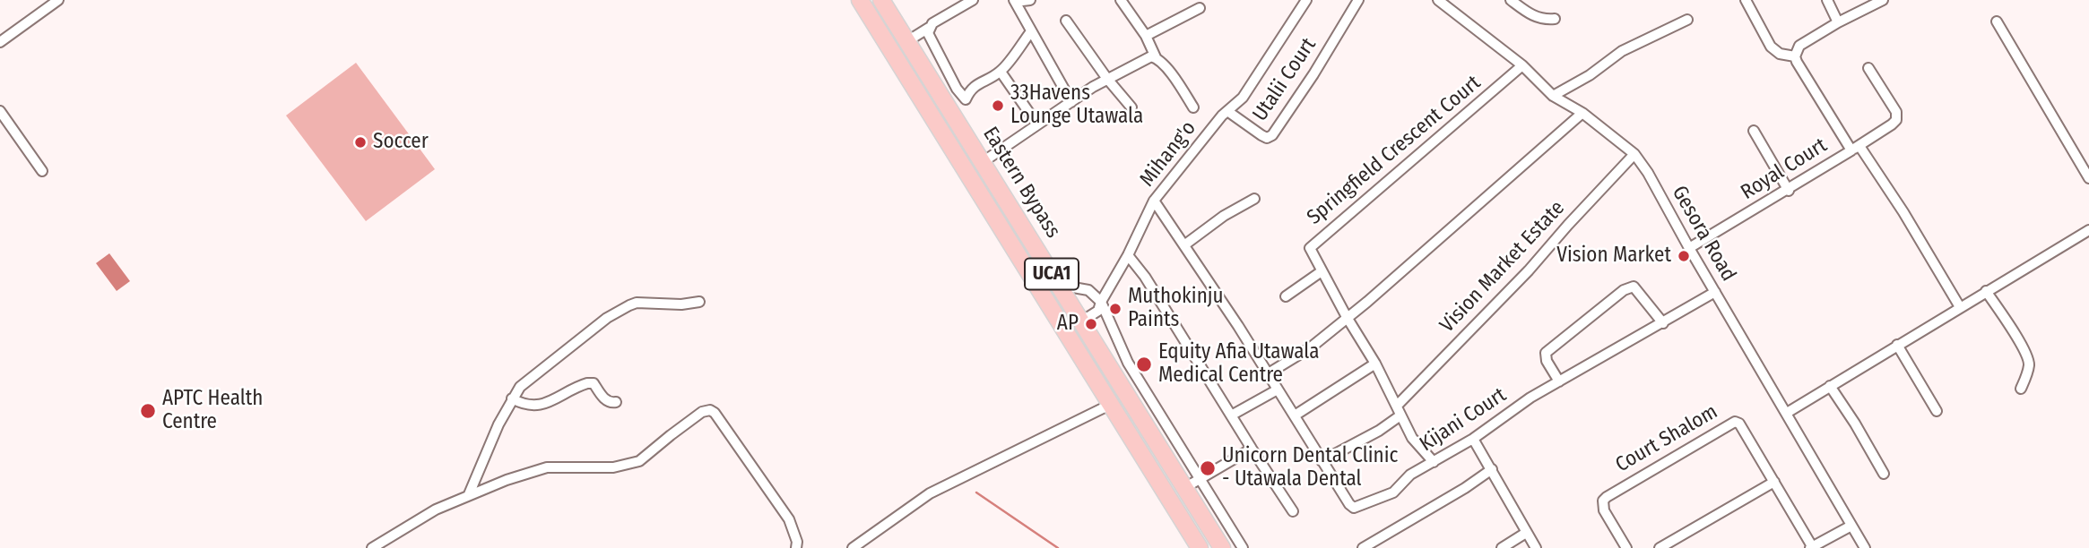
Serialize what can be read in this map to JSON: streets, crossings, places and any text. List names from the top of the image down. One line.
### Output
{"streets":{"main road":["Eastern Bypass","UCA1"],"street":["Utalii Court","Springfield Crescent Court","Mihang'o","Royal Court","Gesora Road","Vision Market Estate","Kijani Court","Court Shalom"]},"crossings":[["Utalii Court","Mihang'o"],["Springfield Crescent Court","Gesora Road"],["Springfield Crescent Court","Vision Market Estate"],["Springfield Crescent Court","Kijani Court"],["Mihang'o","Eastern Bypass"],["Mihang'o","Kijani Court"],["Royal Court","Gesora Road"],["Gesora Road","Vision Market Estate"],["Gesora Road","Kijani Court"]],"places":["33Havens Lounge Utawala","Soccer","Vision Market","Muthokinju Paints","AP","Equity Afia Utawala Medical Centre","APTC Health Centre","Unicorn Dental Clinic - Utawala Dental"]}
